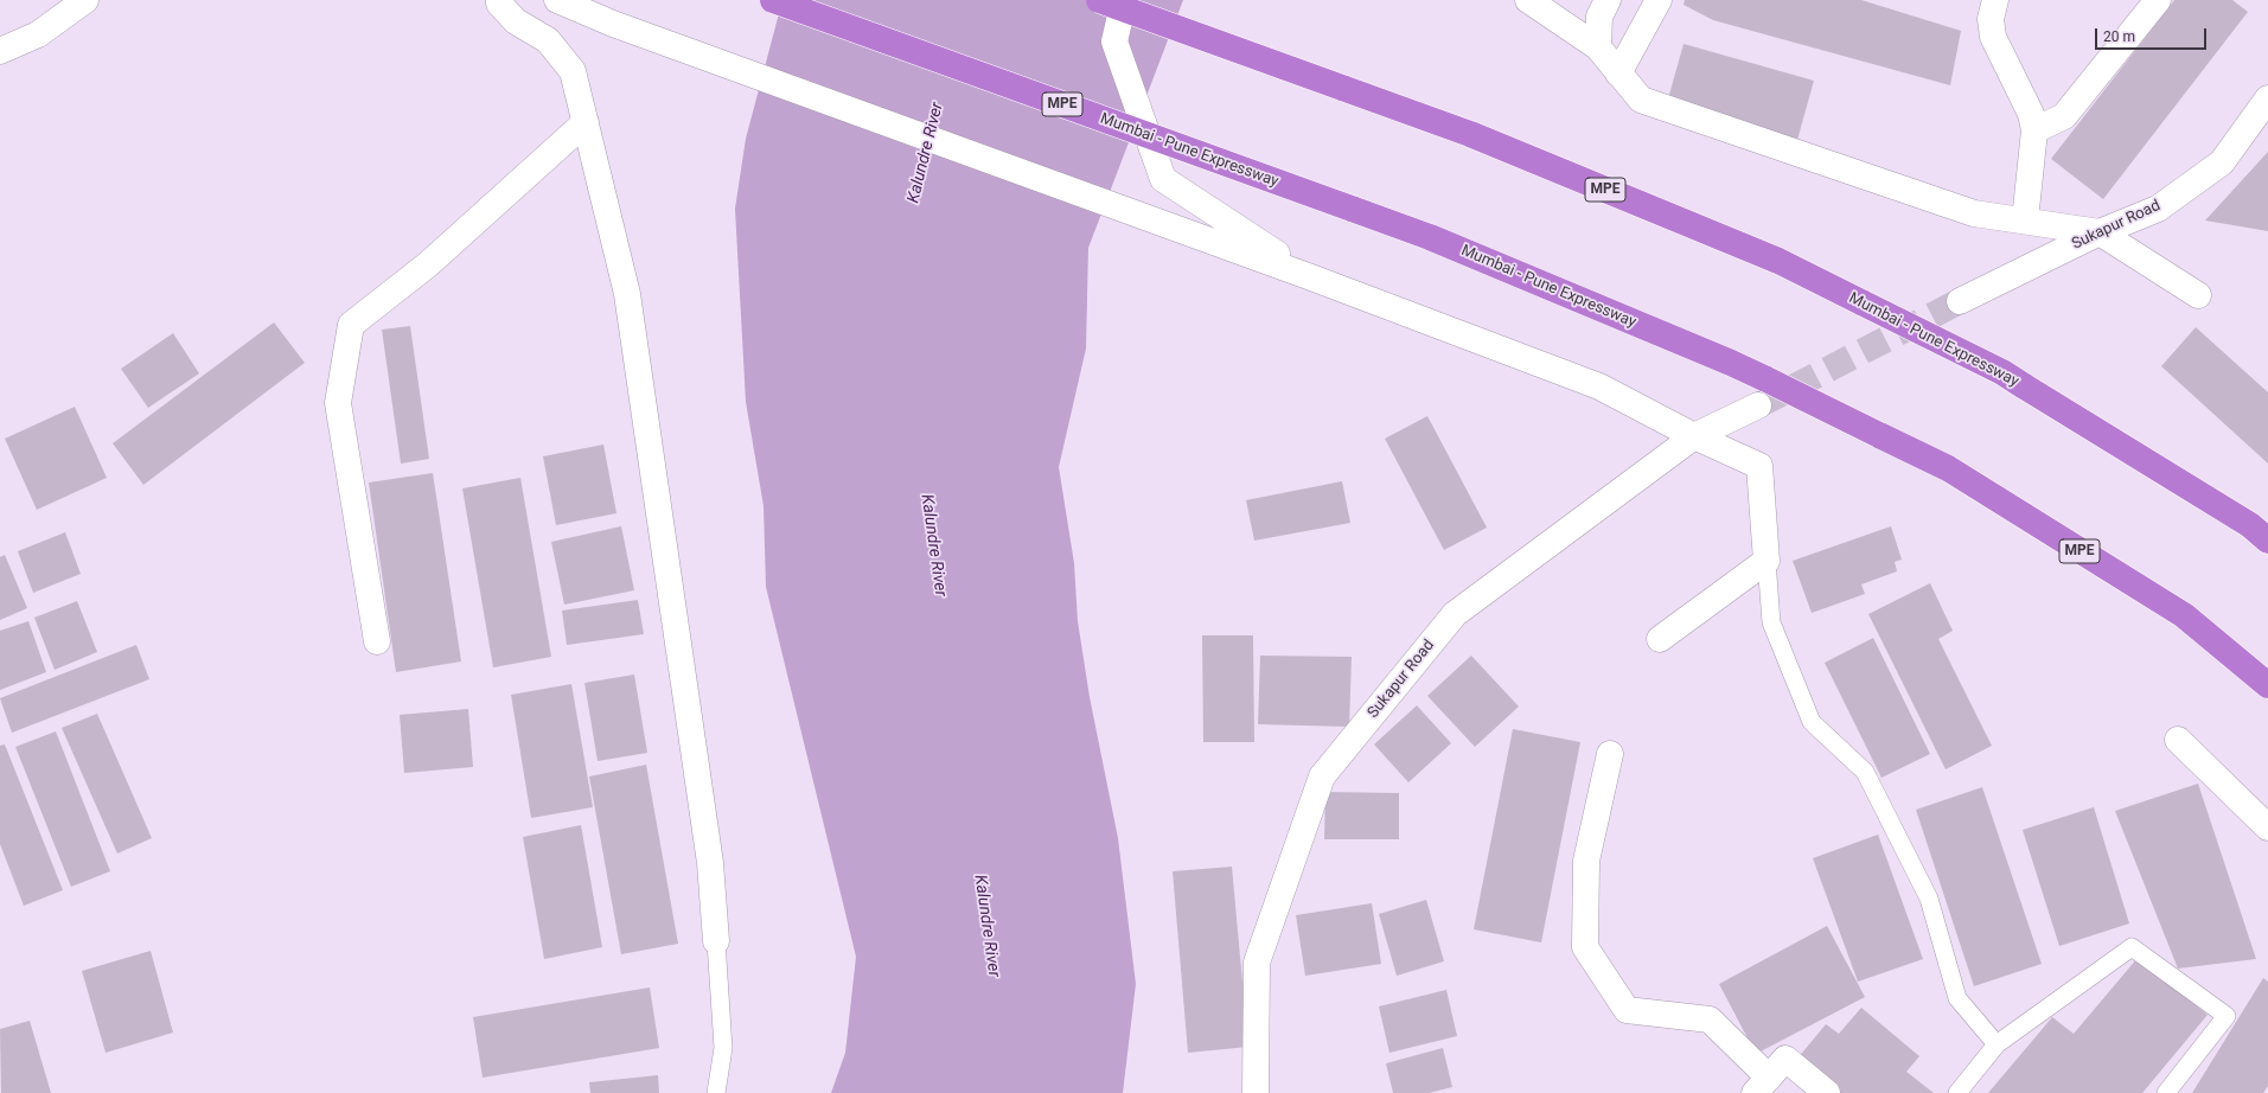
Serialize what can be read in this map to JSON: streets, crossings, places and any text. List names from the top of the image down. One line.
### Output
{"streets":{"highway":["MPE","Mumbai - Pune Expressway"],"street":["Sukapur Road"]},"water":["Kalundre River"],"scale_bar":"20 m"}
